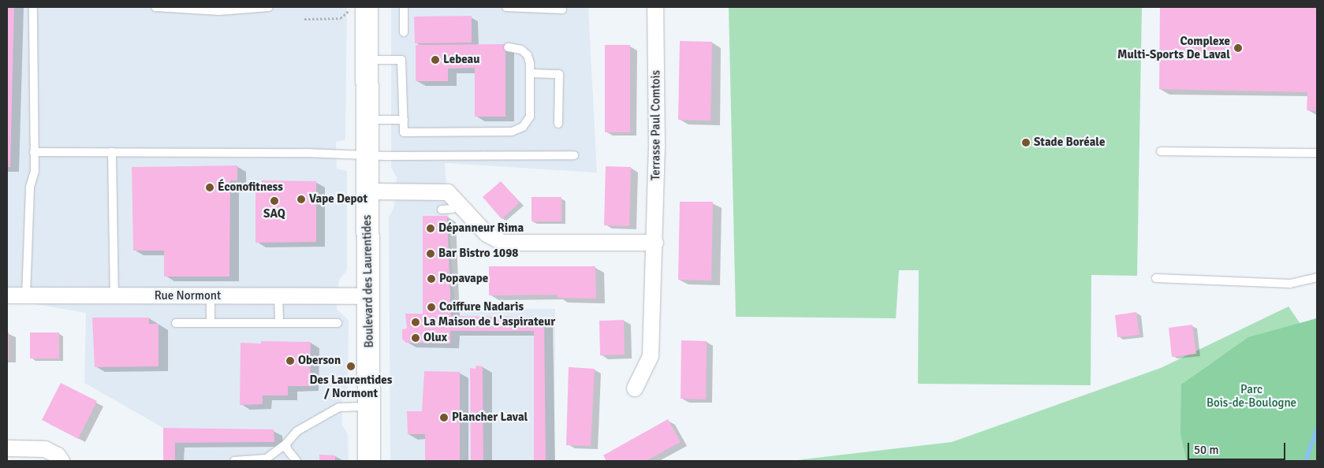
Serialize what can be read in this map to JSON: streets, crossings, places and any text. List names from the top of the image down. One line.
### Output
{"streets":{"main road":["Boulevard des Laurentides"],"street":["Terrasse Paul Comtois","Rue Normont"]},"crossings":[["Boulevard des Laurentides","Rue Normont"]],"parks":["Parc Bois-de-Boulogne"],"places":["Complexe Multi-Sports De Laval","Lebeau","Stade Boréale","Éconofitness","Vape Depot","SAQ","Dépanneur Rima","Bar Bistro 1098","Popavape","Coiffure Nadaris","La Maison de L'aspirateur","Olux","Oberson","Des Laurentides / Normont","Plancher Laval"],"scale_bar":"50 m"}
